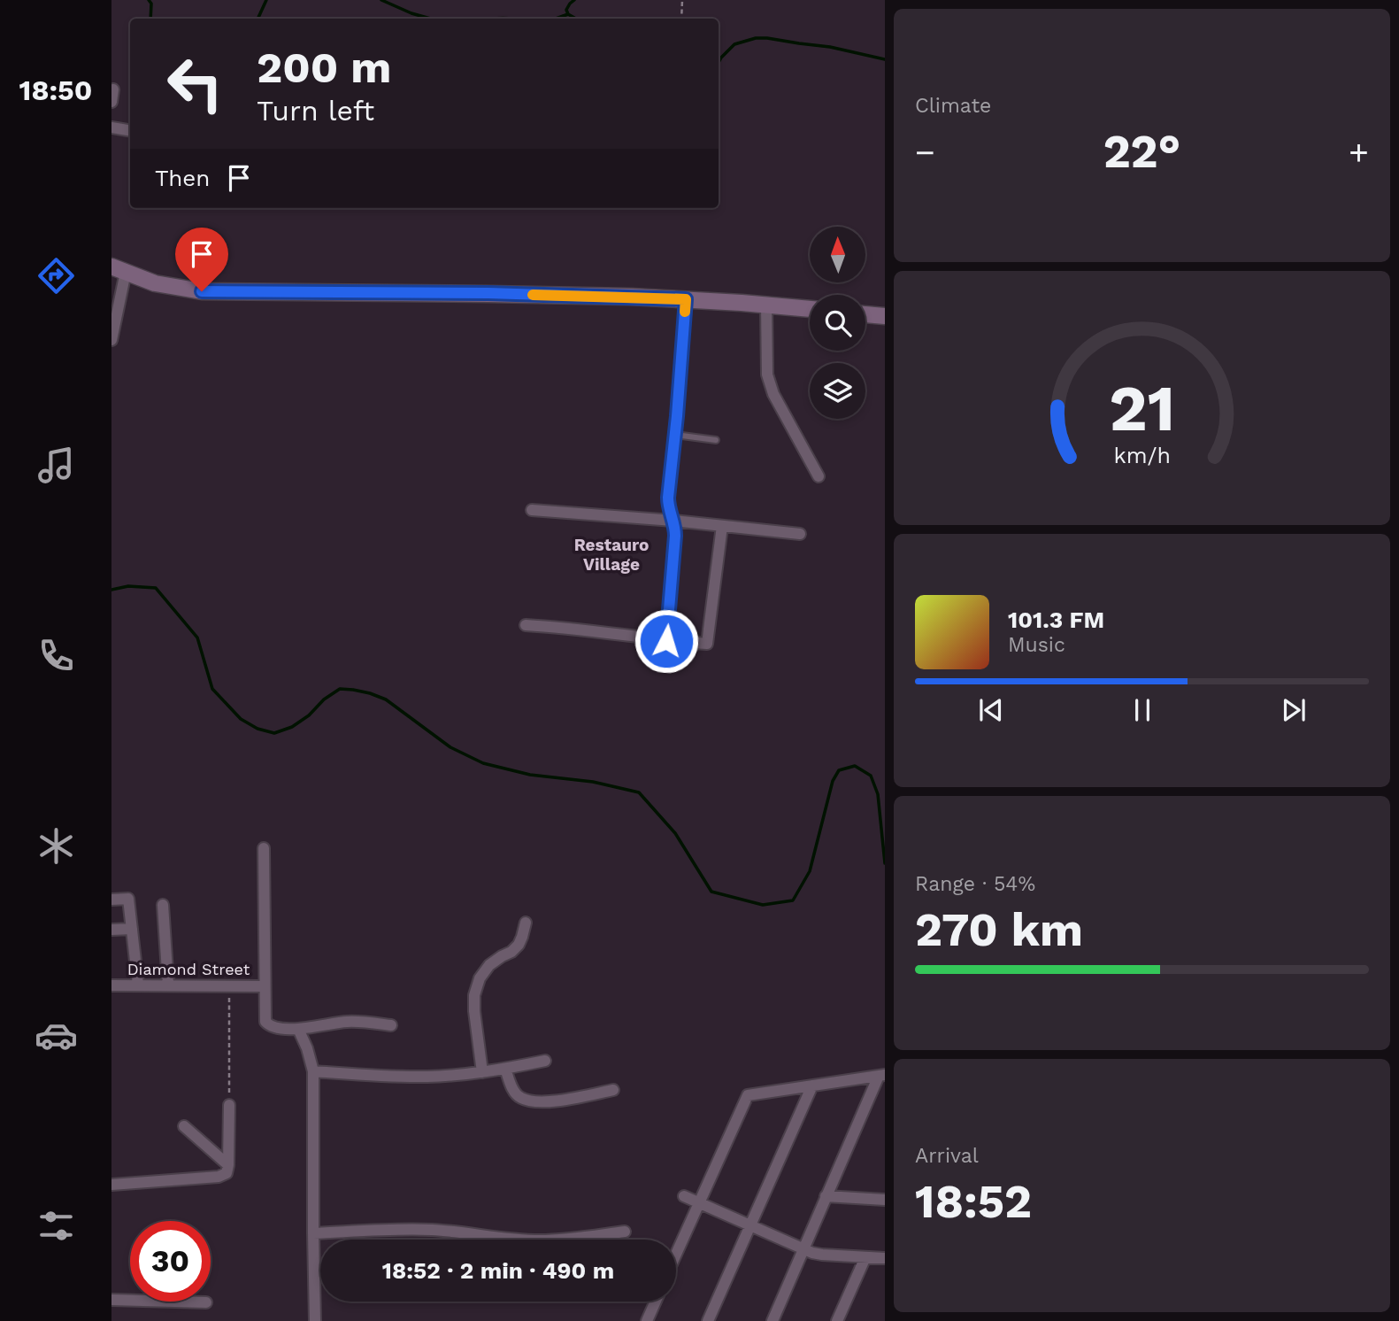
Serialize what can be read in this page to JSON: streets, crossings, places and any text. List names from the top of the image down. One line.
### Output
{"streets":{"street":["Diamond Street"]},"districts":["Restauro Village"],"north":"top","page":{"tabs":"18:50","tile":["Climate",["Range · 54%","270 km"],["Arrival","18:52"]],"turn":["200 m","Turn left"],"heat":["−","22°","+"],"then":"Then","song":["101.3 FM","Music"],"limit":"30","trip":"18:52 · 2 min · 490 m","gauge":["21","km/h"]}}
